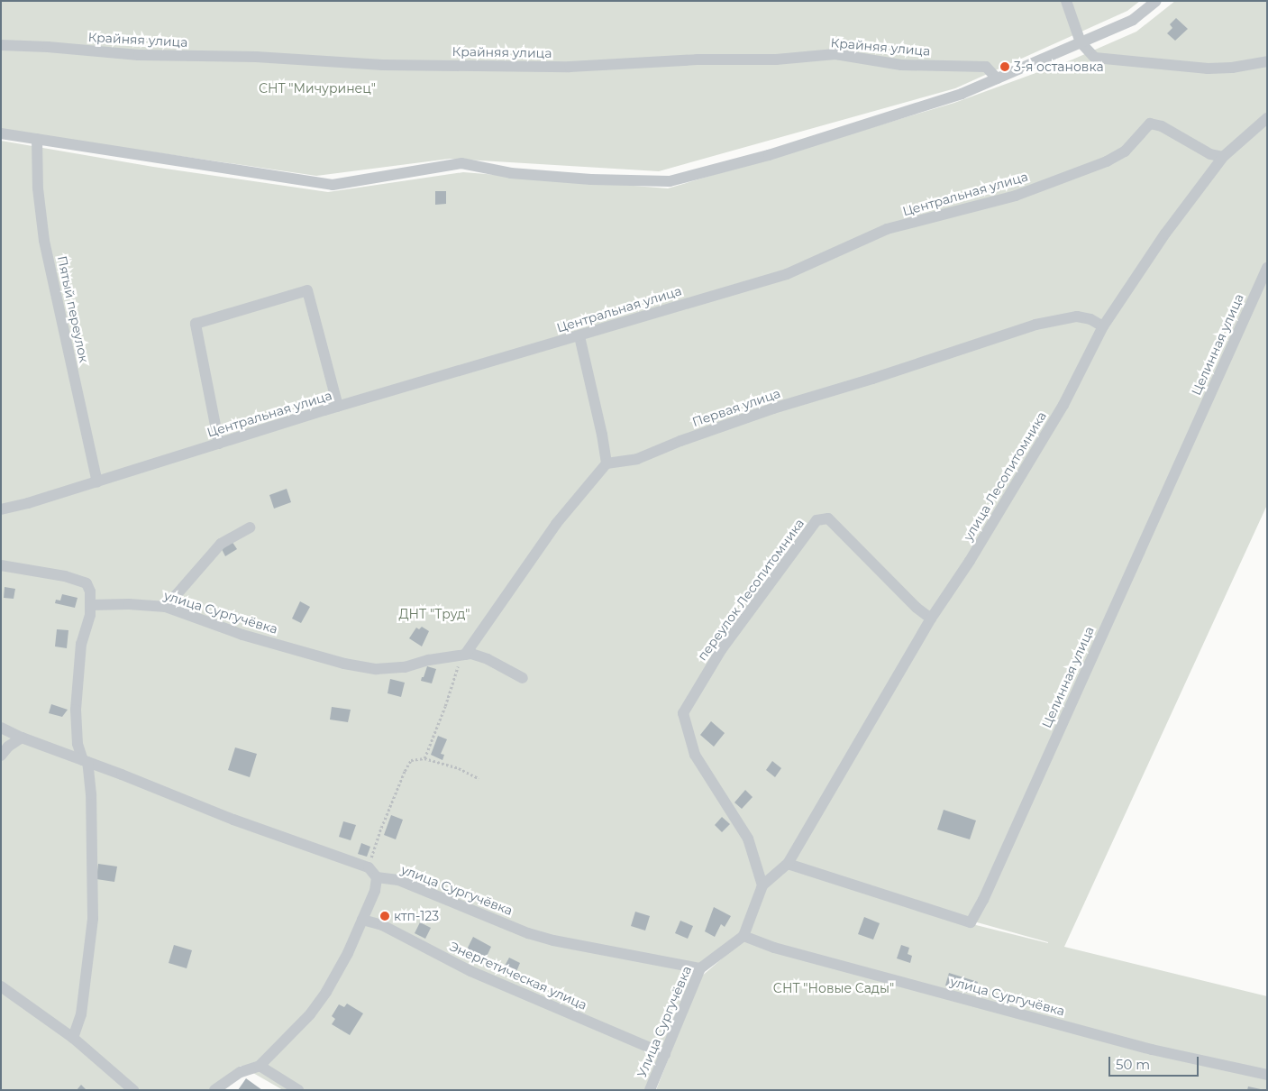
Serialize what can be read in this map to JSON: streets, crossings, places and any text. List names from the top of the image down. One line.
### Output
{"streets":{"street":["Крайняя улица","Центральная улица","Пятый переулок","Целинная улица","Первая улица","улица Лесопитомника","переулок Лесопитомника","улица Сургучёвка","Энергетическая улица","Улица Сургучёвка"]},"crossings":[["Центральная улица","Пятый переулок"],["Центральная улица","улица Лесопитомника"],["Целинная улица","улица Лесопитомника"],["Первая улица","улица Лесопитомника"],["улица Лесопитомника","переулок Лесопитомника"],["улица Сургучёвка","Улица Сургучёвка"],["Энергетическая улица","Улица Сургучёвка"]],"parks":["СНТ \"Мичуринец\"","ДНТ \"Труд\"","СНТ \"Новые Сады\""],"places":["3-я остановка","ктп-123"],"scale_bar":"50 m"}
